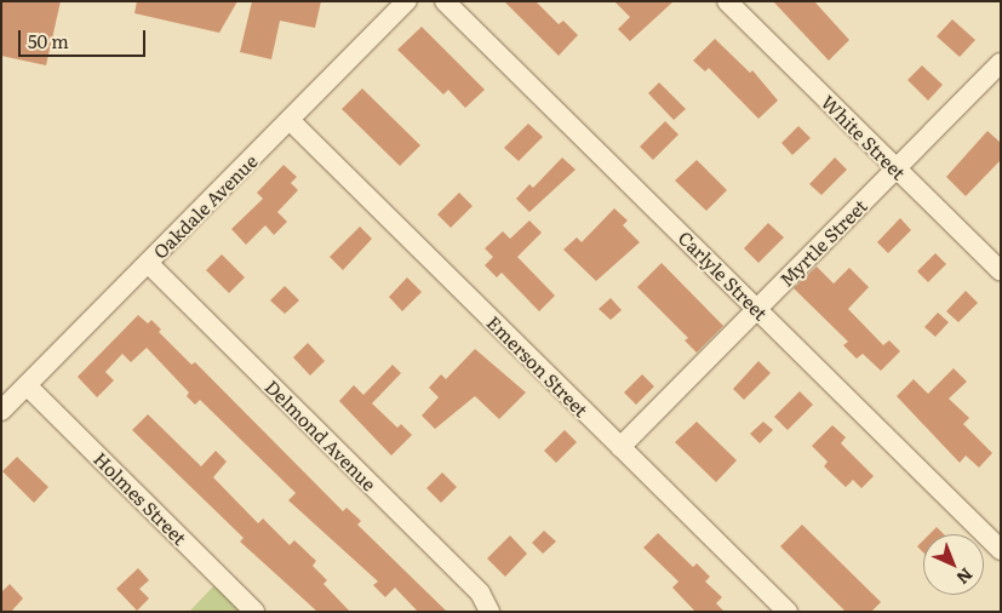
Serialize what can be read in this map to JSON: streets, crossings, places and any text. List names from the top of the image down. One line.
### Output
{"streets":{"street":["White Street","Oakdale Avenue","Myrtle Street","Carlyle Street","Emerson Street","Delmond Avenue","Holmes Street"]},"crossings":[["White Street","Myrtle Street"],["Oakdale Avenue","Emerson Street"],["Oakdale Avenue","Delmond Avenue"],["Oakdale Avenue","Holmes Street"],["Myrtle Street","Carlyle Street"],["Myrtle Street","Emerson Street"]],"scale_bar":"50 m","north":"bottom right"}
